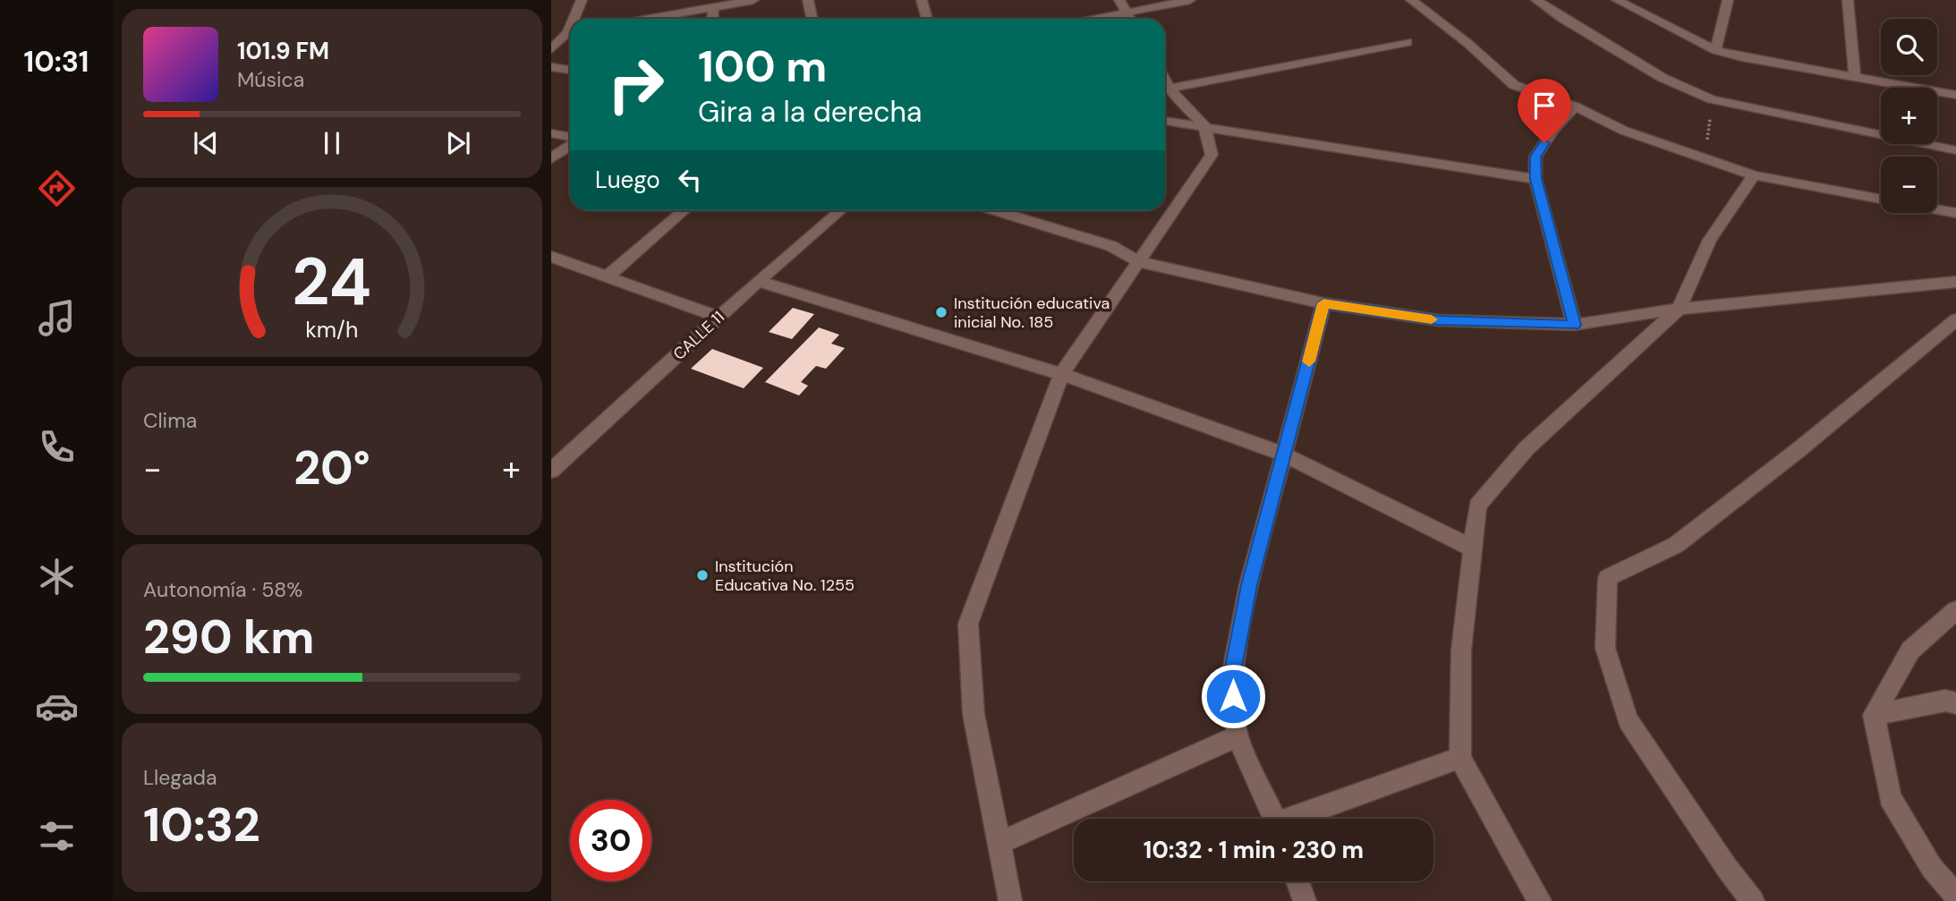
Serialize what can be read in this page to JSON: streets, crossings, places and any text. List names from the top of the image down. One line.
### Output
{"streets":{"street":["CALLE 11"]},"places":["Institución educativa inicial No. 185","Institución Educativa No. 1255"],"page":{"tabs":"10:31","map_buttons":["+","−"],"turn":["100 m","Gira a la derecha"],"song":["101.9 FM","Música"],"then":"Luego","tile":["Clima",["Autonomía · 58%","290 km"],["Llegada","10:32"]],"heat":["−","20°","+"],"limit":"30","trip":"10:32 · 1 min · 230 m","gauge":["24","km/h"]}}
